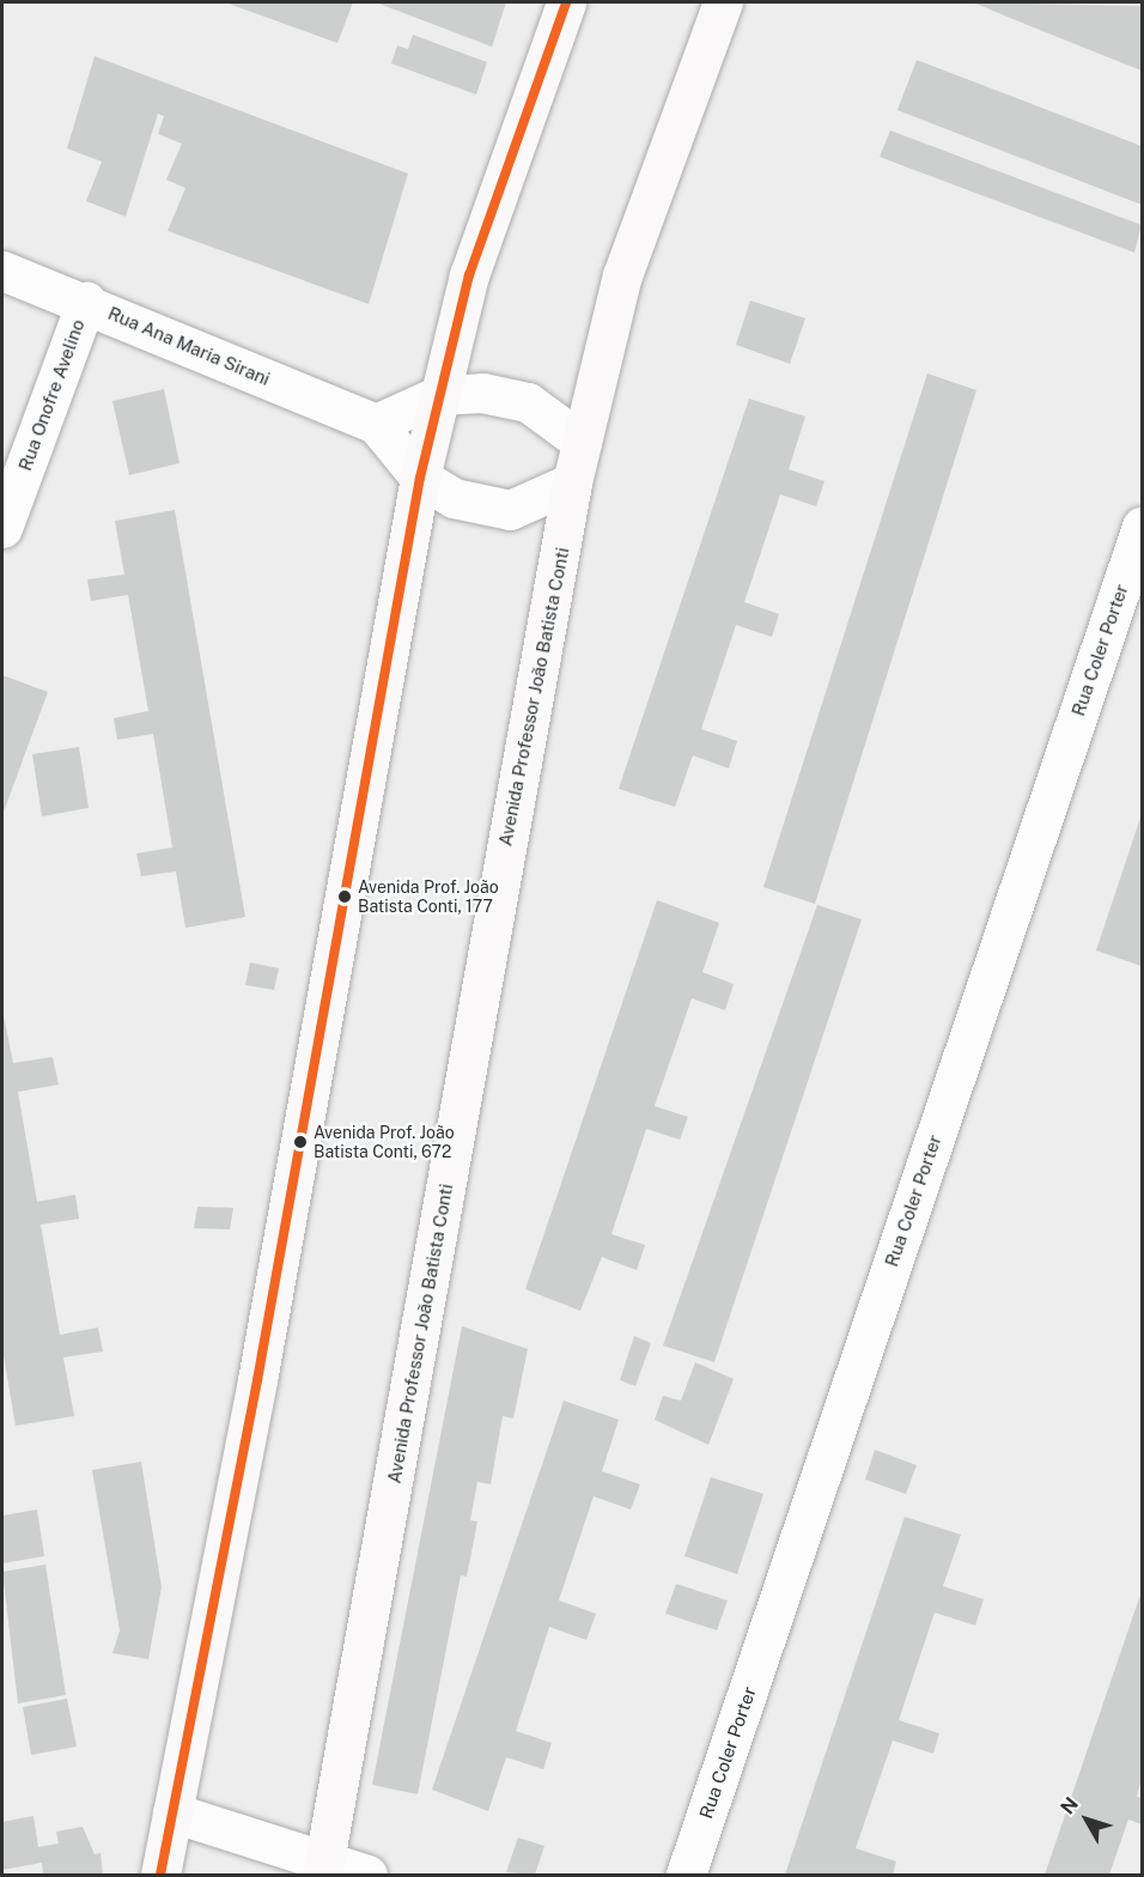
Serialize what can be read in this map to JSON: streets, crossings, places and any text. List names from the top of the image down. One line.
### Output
{"streets":{"main road":["Avenida Professor João Batista Conti"],"street":["Rua Ana Maria Sirani","Rua Onofre Avelino","Rua Coler Porter"]},"crossings":[["Rua Ana Maria Sirani","Rua Onofre Avelino"],["Rua Ana Maria Sirani","Avenida Professor João Batista Conti"]],"places":["Avenida Prof. João Batista Conti, 177","Avenida Prof. João Batista Conti, 672"],"north":"top left"}
